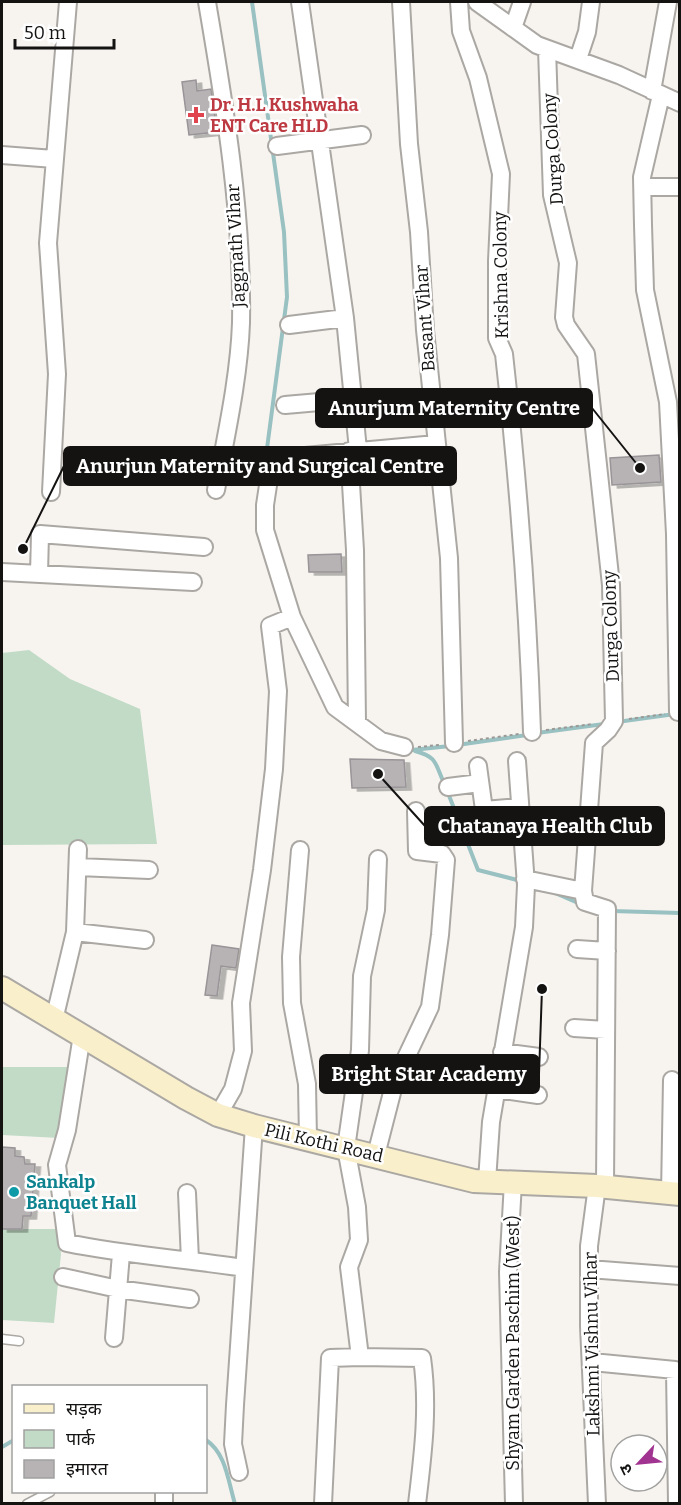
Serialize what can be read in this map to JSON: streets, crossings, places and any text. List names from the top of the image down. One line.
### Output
{"streets":{"street":["Durga Colony","Jaggnath Vihar","Krishna Colony","Basant Vihar","Pili Kothi Road","Shyam Garden Paschim (West)","Lakshmi Vishnu Vihar"]},"crossings":[["Pili Kothi Road","Shyam Garden Paschim (West)"],["Pili Kothi Road","Lakshmi Vishnu Vihar"]],"places":{"health":["Dr. H.L Kushwaha ENT Care HLD"],"other":["Anurjum Maternity Centre","Anurjun Maternity and Surgical Centre","Chatanaya Health Club","Bright Star Academy","Sankalp Banquet Hall"]},"legend":["सड़क","पार्क","इमारत"],"scale_bar":"50 m","north":"bottom left"}
